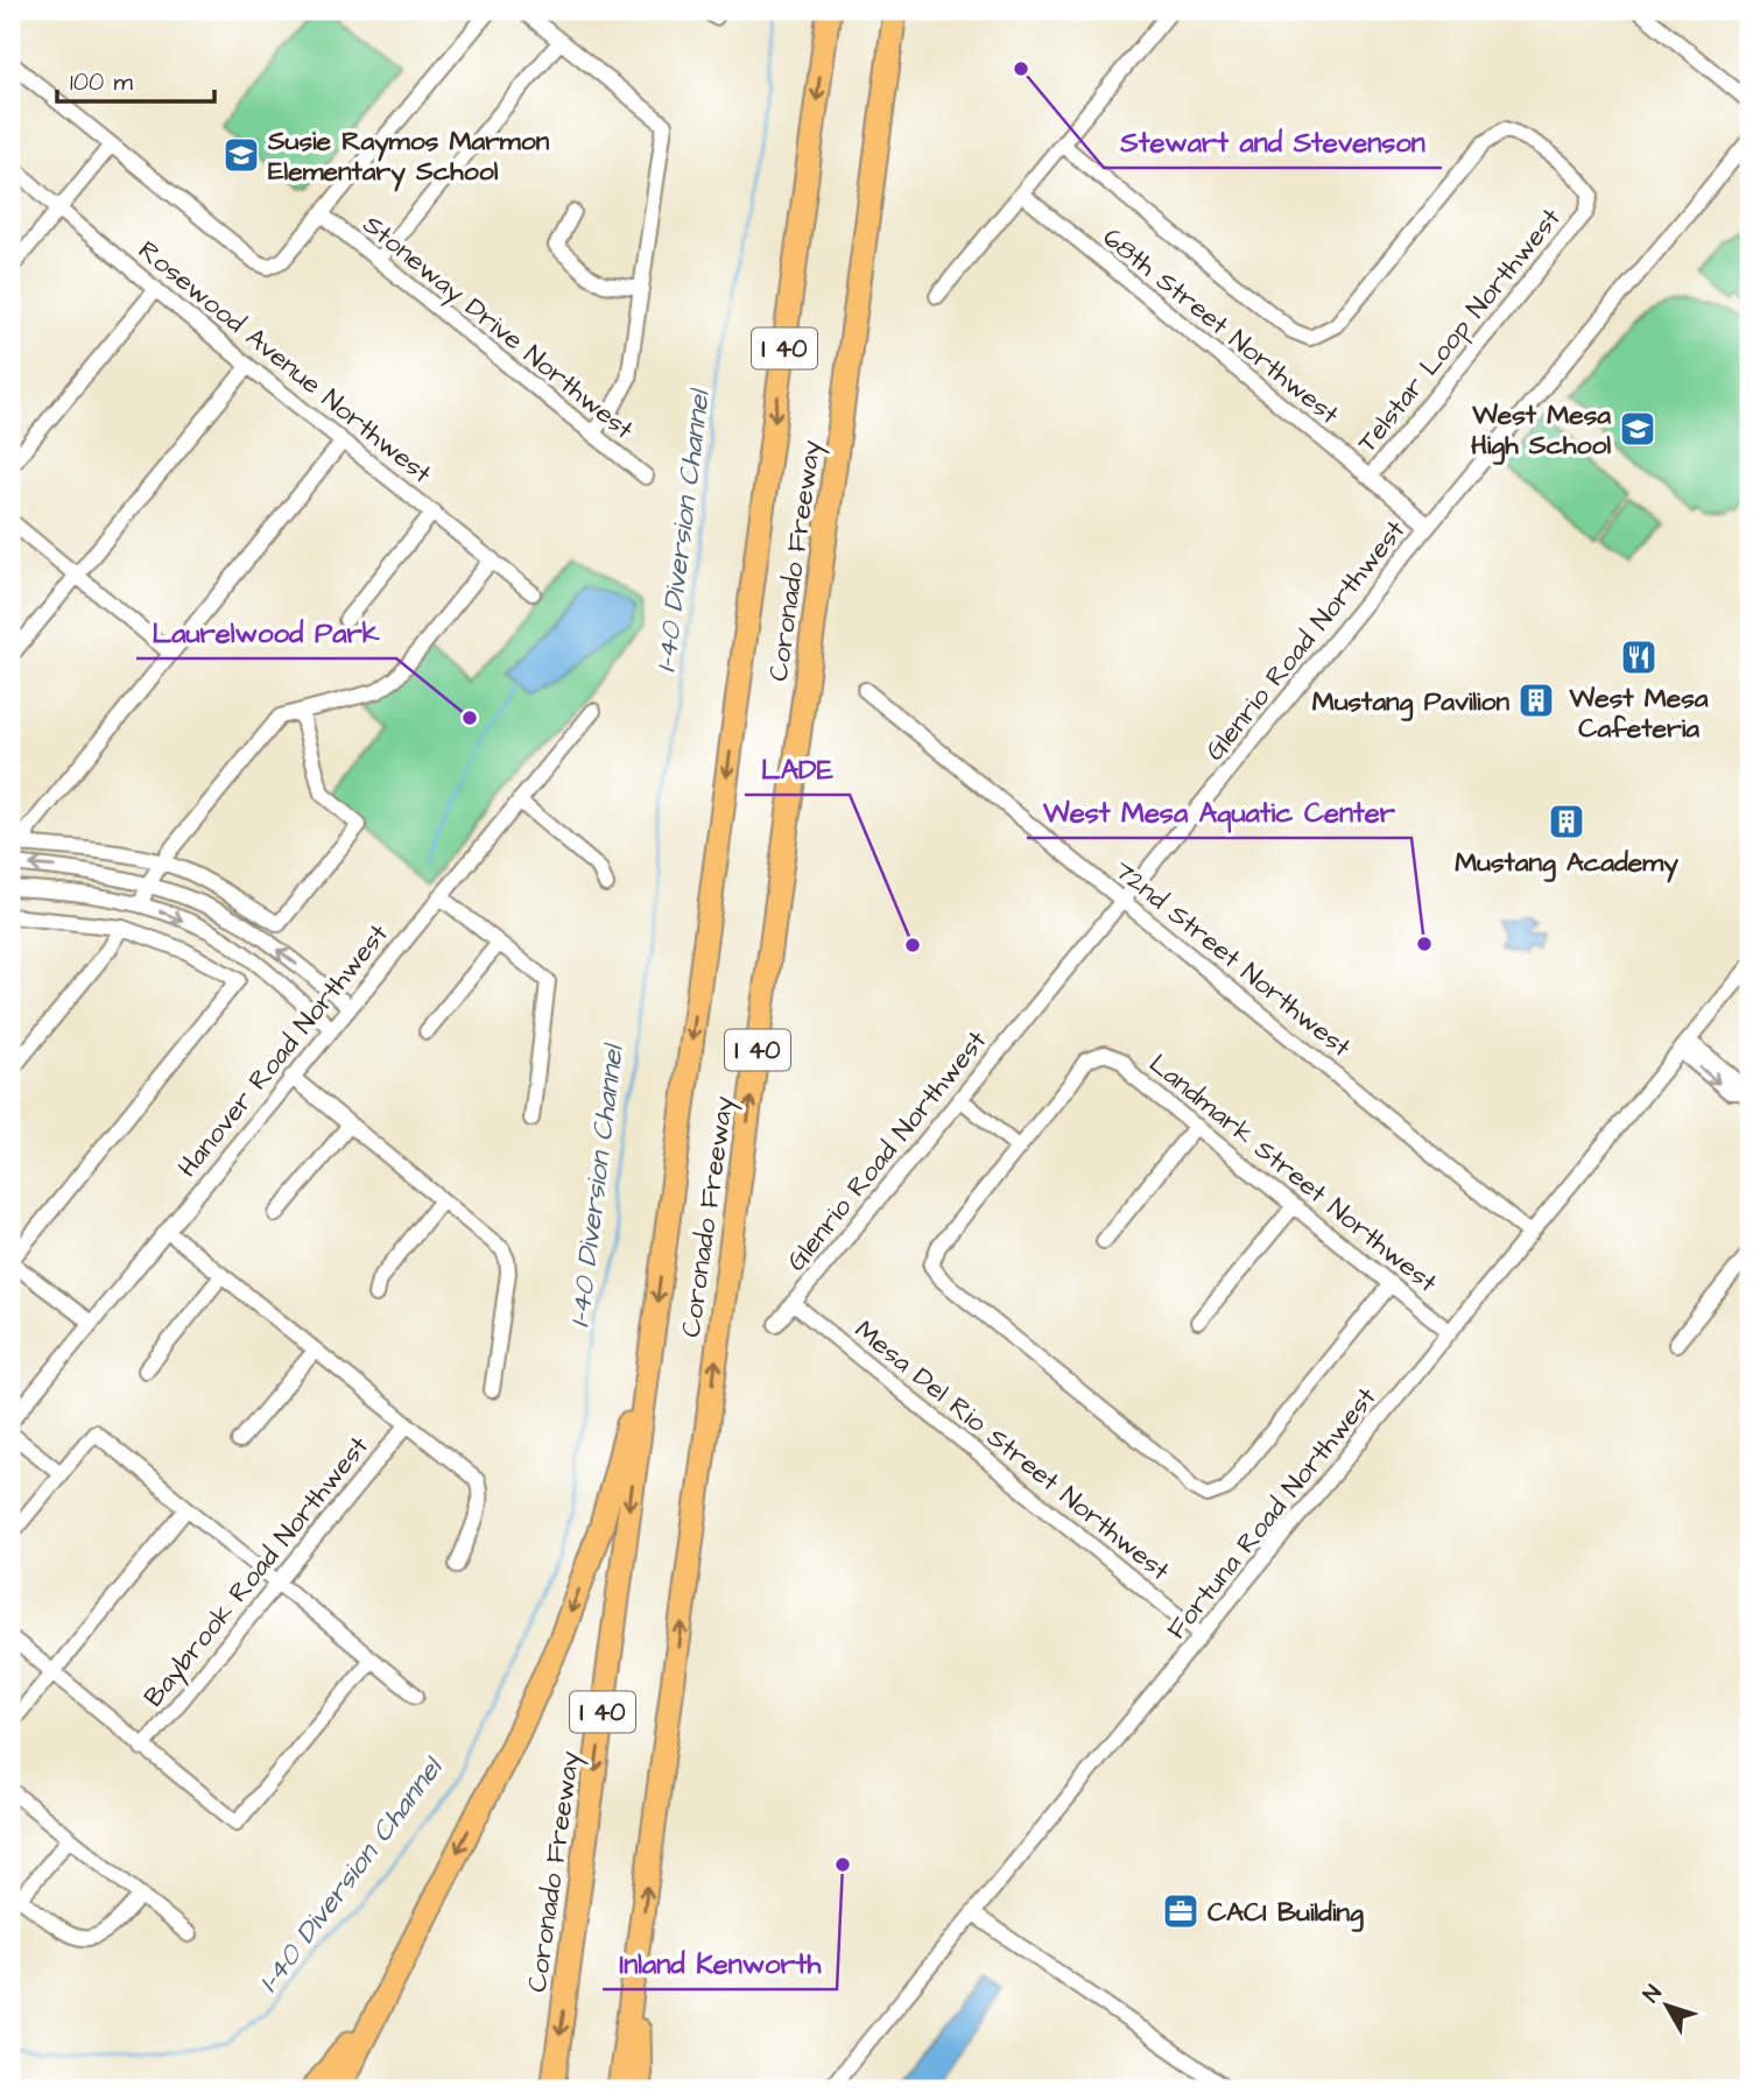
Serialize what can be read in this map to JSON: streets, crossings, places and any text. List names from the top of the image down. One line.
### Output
{"streets":{"highway":["I 40","Coronado Freeway"],"street":["68th Street Northwest","Stoneway Drive Northwest","Telstar Loop Northwest","Rosewood Avenue Northwest","Glenrio Road Northwest","72nd Street Northwest","Hanover Road Northwest","Landmark Street Northwest","Mesa Del Rio Street Northwest","Fortuna Road Northwest","Baybrook Road Northwest"]},"crossings":[["68th Street Northwest","Telstar Loop Northwest"],["68th Street Northwest","Glenrio Road Northwest"],["Glenrio Road Northwest","72nd Street Northwest"],["Glenrio Road Northwest","Mesa Del Rio Street Northwest"],["72nd Street Northwest","Fortuna Road Northwest"],["Landmark Street Northwest","Fortuna Road Northwest"],["Mesa Del Rio Street Northwest","Fortuna Road Northwest"]],"water":["I-40 Diversion Channel"],"places":{"other":["Stewart and Stevenson","Laurelwood Park","West Mesa Aquatic Center","LADE","Inland Kenworth"],"school or university":["Susie Raymos Marmon Elementary School","West Mesa High School"],"restaurant":["West Mesa Cafeteria"],"building":["Mustang Pavilion","Mustang Academy"],"office":["CACI Building"]},"scale_bar":"100 m","north":"top left"}
